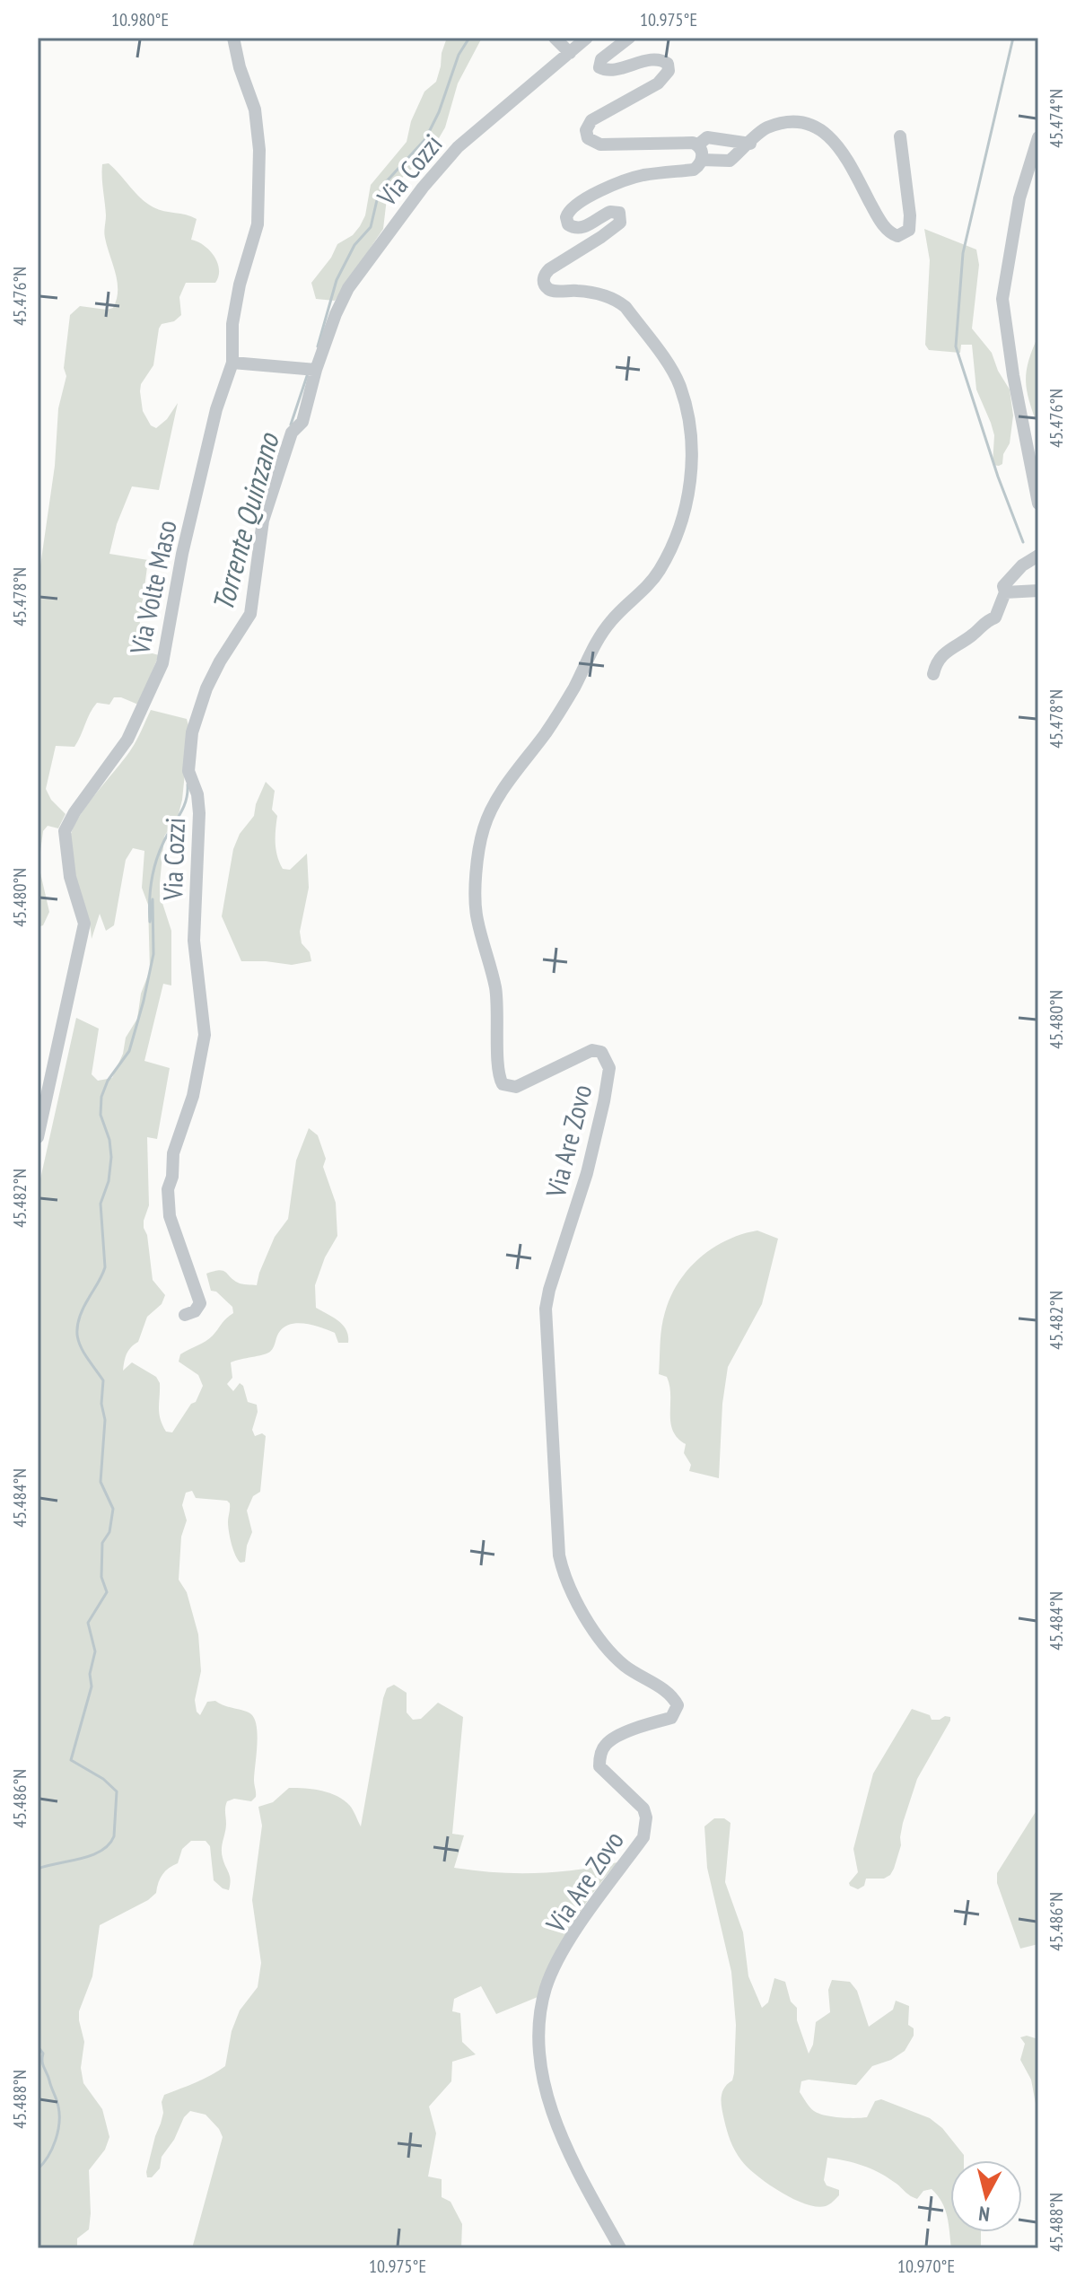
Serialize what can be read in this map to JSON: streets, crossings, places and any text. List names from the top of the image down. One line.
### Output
{"streets":{"street":["Via Cozzi","Via Volte Maso","Via Are Zovo"]},"water":["Torrente Quinzano"],"north":"bottom","coordinates":["10.980°E","10.975°E","45.474°N","45.476°N","45.478°N","45.480°N","45.482°N","45.484°N","45.486°N","45.488°N","10.970°E"]}
